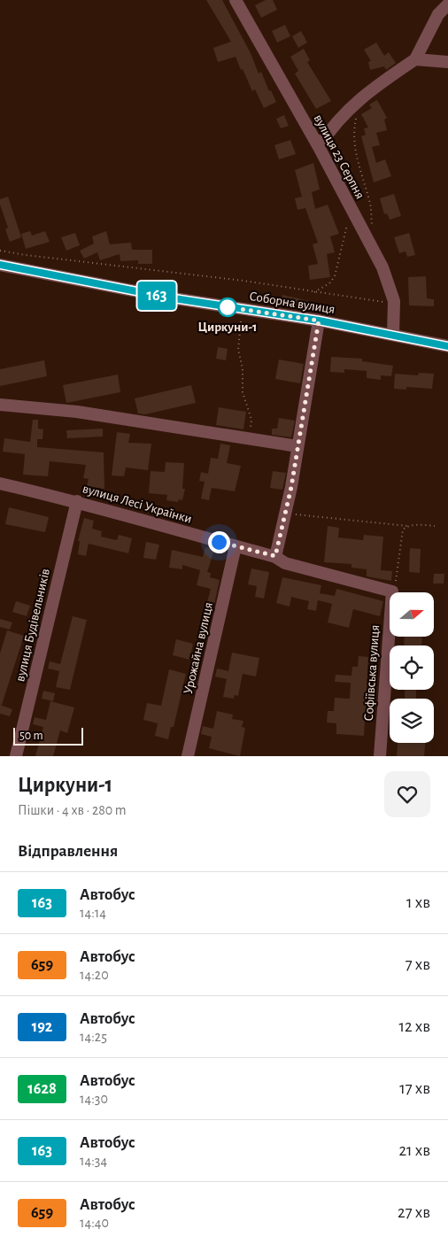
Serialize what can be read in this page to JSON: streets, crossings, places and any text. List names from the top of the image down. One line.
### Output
{"streets":{"street":["вулиця 23 Серпня","Соборна вулиця","вулиця Лесі Українки","вулиця Будівельників","Урожайна вулиця","Софіївська вулиця"]},"crossings":[["вулиця 23 Серпня","Соборна вулиця"],["вулиця Лесі Українки","вулиця Будівельників"],["вулиця Лесі Українки","Урожайна вулиця"],["вулиця Лесі Українки","Софіївська вулиця"]],"places":["Циркуни-1"],"lines":["bus line 163"],"scale_bar":"50 m","north":"right","page":{"on_map":"163","scale":"50 m","heading":[["Циркуни-1","Пішки · 4 хв · 280 m"],"Відправлення"],"list":[{"mark":"163","name":"Автобус","note":"14:14","value":"1 хв"},{"mark":"659","name":"Автобус","note":"14:20","value":"7 хв"},{"mark":"192","name":"Автобус","note":"14:25","value":"12 хв"},{"mark":"1628","name":"Автобус","note":"14:30","value":"17 хв"},{"mark":"163","name":"Автобус","note":"14:34","value":"21 хв"},{"mark":"659","name":"Автобус","note":"14:40","value":"27 хв"}]}}
